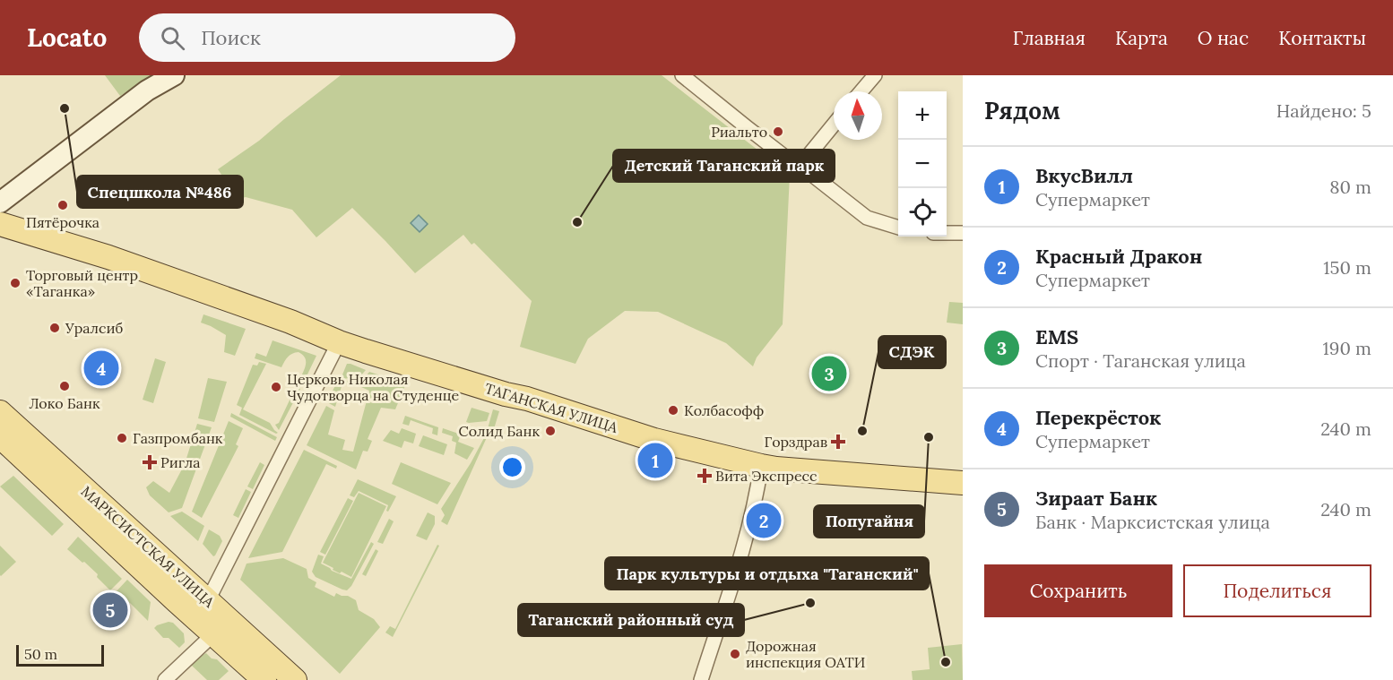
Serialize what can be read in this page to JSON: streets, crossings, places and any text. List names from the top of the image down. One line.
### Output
{"streets":{"main road":["ТАГАНСКАЯ УЛИЦА","МАРКСИСТСКАЯ УЛИЦА"]},"places":{"other":["Спецшкола №486","Риальто","Пятёрочка","Детский Таганский парк","Торговый центр «Таганка»","Уралсиб","Локо Банк","Церковь Николая Чудотворца на Студенце","Колбасофф","Солид Банк","СДЭК","Попугайня","Газпромбанк","Таганский районный суд","Дорожная инспекция ОАТИ","Парк культуры и отдыха \"Таганский\""],"health":["Горздрав","Ригла","Вита Экспресс"]},"scale_bar":"50 m","north":"top","page":{"header":"Locato","search":"Поиск","nav":["Главная","Карта","О нас","Контакты"],"heading":["Рядом","Найдено: 5"],"map_buttons":["+","−"],"list":[{"mark":"1","name":"ВкусВилл","note":"Супермаркет","value":"80 m"},{"mark":"2","name":"Красный Дракон","note":"Супермаркет","value":"150 m"},{"mark":"3","name":"EMS","note":"Спорт · Таганская улица","value":"190 m"},{"mark":"4","name":"Перекрёсток","note":"Супермаркет","value":"240 m"},{"mark":"5","name":"Зираат Банк","note":"Банк · Марксистская улица","value":"240 m"}],"pins":["4","3","1","2","5"],"buttons":["Сохранить","Поделиться"],"scale":"50 m"}}
